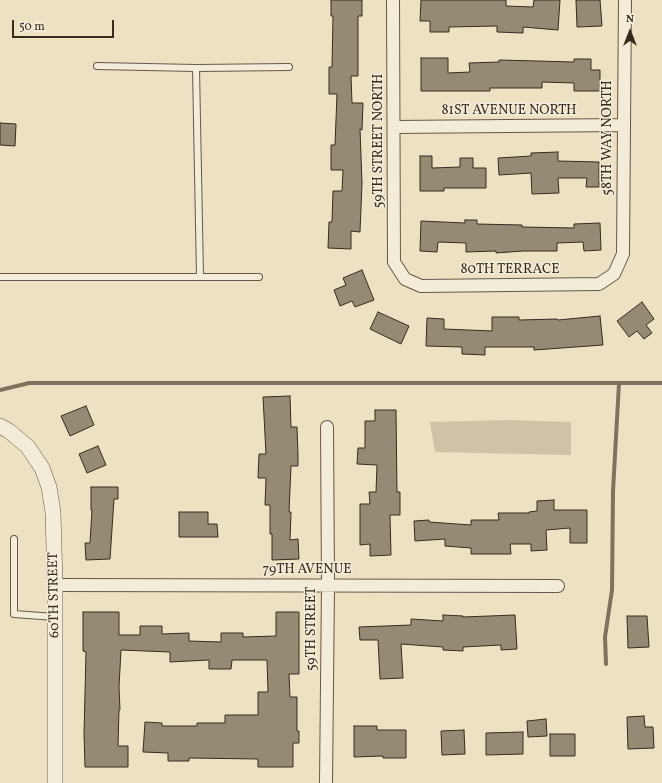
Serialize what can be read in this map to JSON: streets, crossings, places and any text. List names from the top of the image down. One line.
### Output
{"streets":{"street":["81ST AVENUE NORTH","58TH WAY NORTH","59TH STREET NORTH","80TH TERRACE","79TH AVENUE","60TH STREET","59TH STREET"]},"crossings":[["81ST AVENUE NORTH","58TH WAY NORTH"],["81ST AVENUE NORTH","59TH STREET NORTH"],["58TH WAY NORTH","80TH TERRACE"],["59TH STREET NORTH","80TH TERRACE"],["79TH AVENUE","60TH STREET"],["79TH AVENUE","59TH STREET"]],"scale_bar":"50 m","north":"top"}
